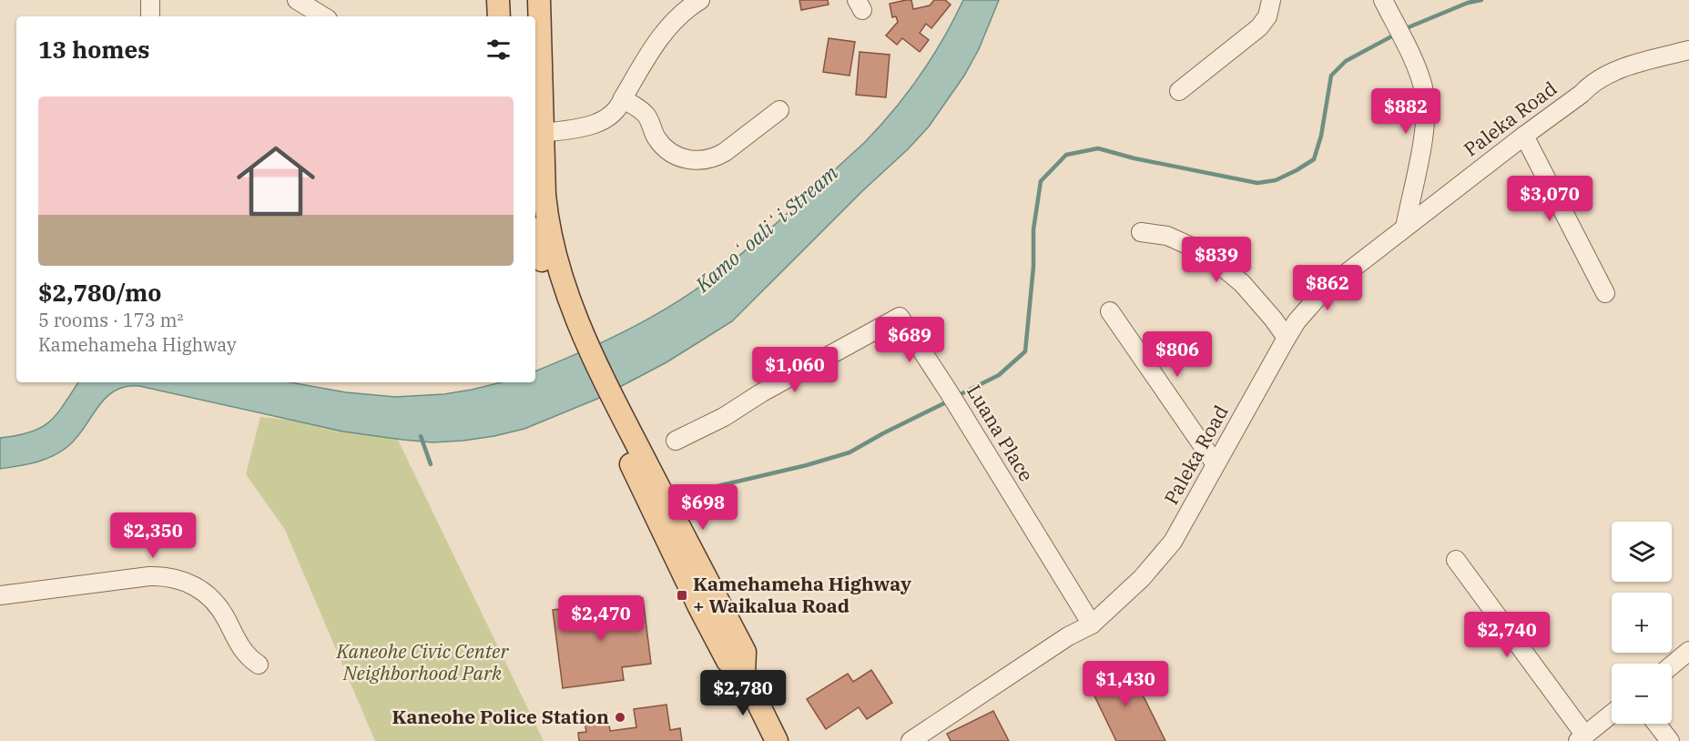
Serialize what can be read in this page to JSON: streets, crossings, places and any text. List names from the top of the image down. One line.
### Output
{"streets":{"street":["Paleka Road","Luana Place"]},"crossings":[["Paleka Road","Luana Place"]],"water":["Kamoʻoaliʻi Stream"],"parks":["Kaneohe Civic Center Neighborhood Park"],"places":{"transit":["Kamehameha Highway + Waikalua Road"],"other":["Kaneohe Police Station"]},"page":{"heading":"13 homes","list":[{"name":"$2,780/mo","note":"5 rooms · 173 m² · Kamehameha Highway"}],"price":["$882","$3,070","$839","$862","$689","$806","$1,060","$698","$2,350","$2,470","$2,740","$1,430","$2,780"],"map_buttons":["+","−"]}}
